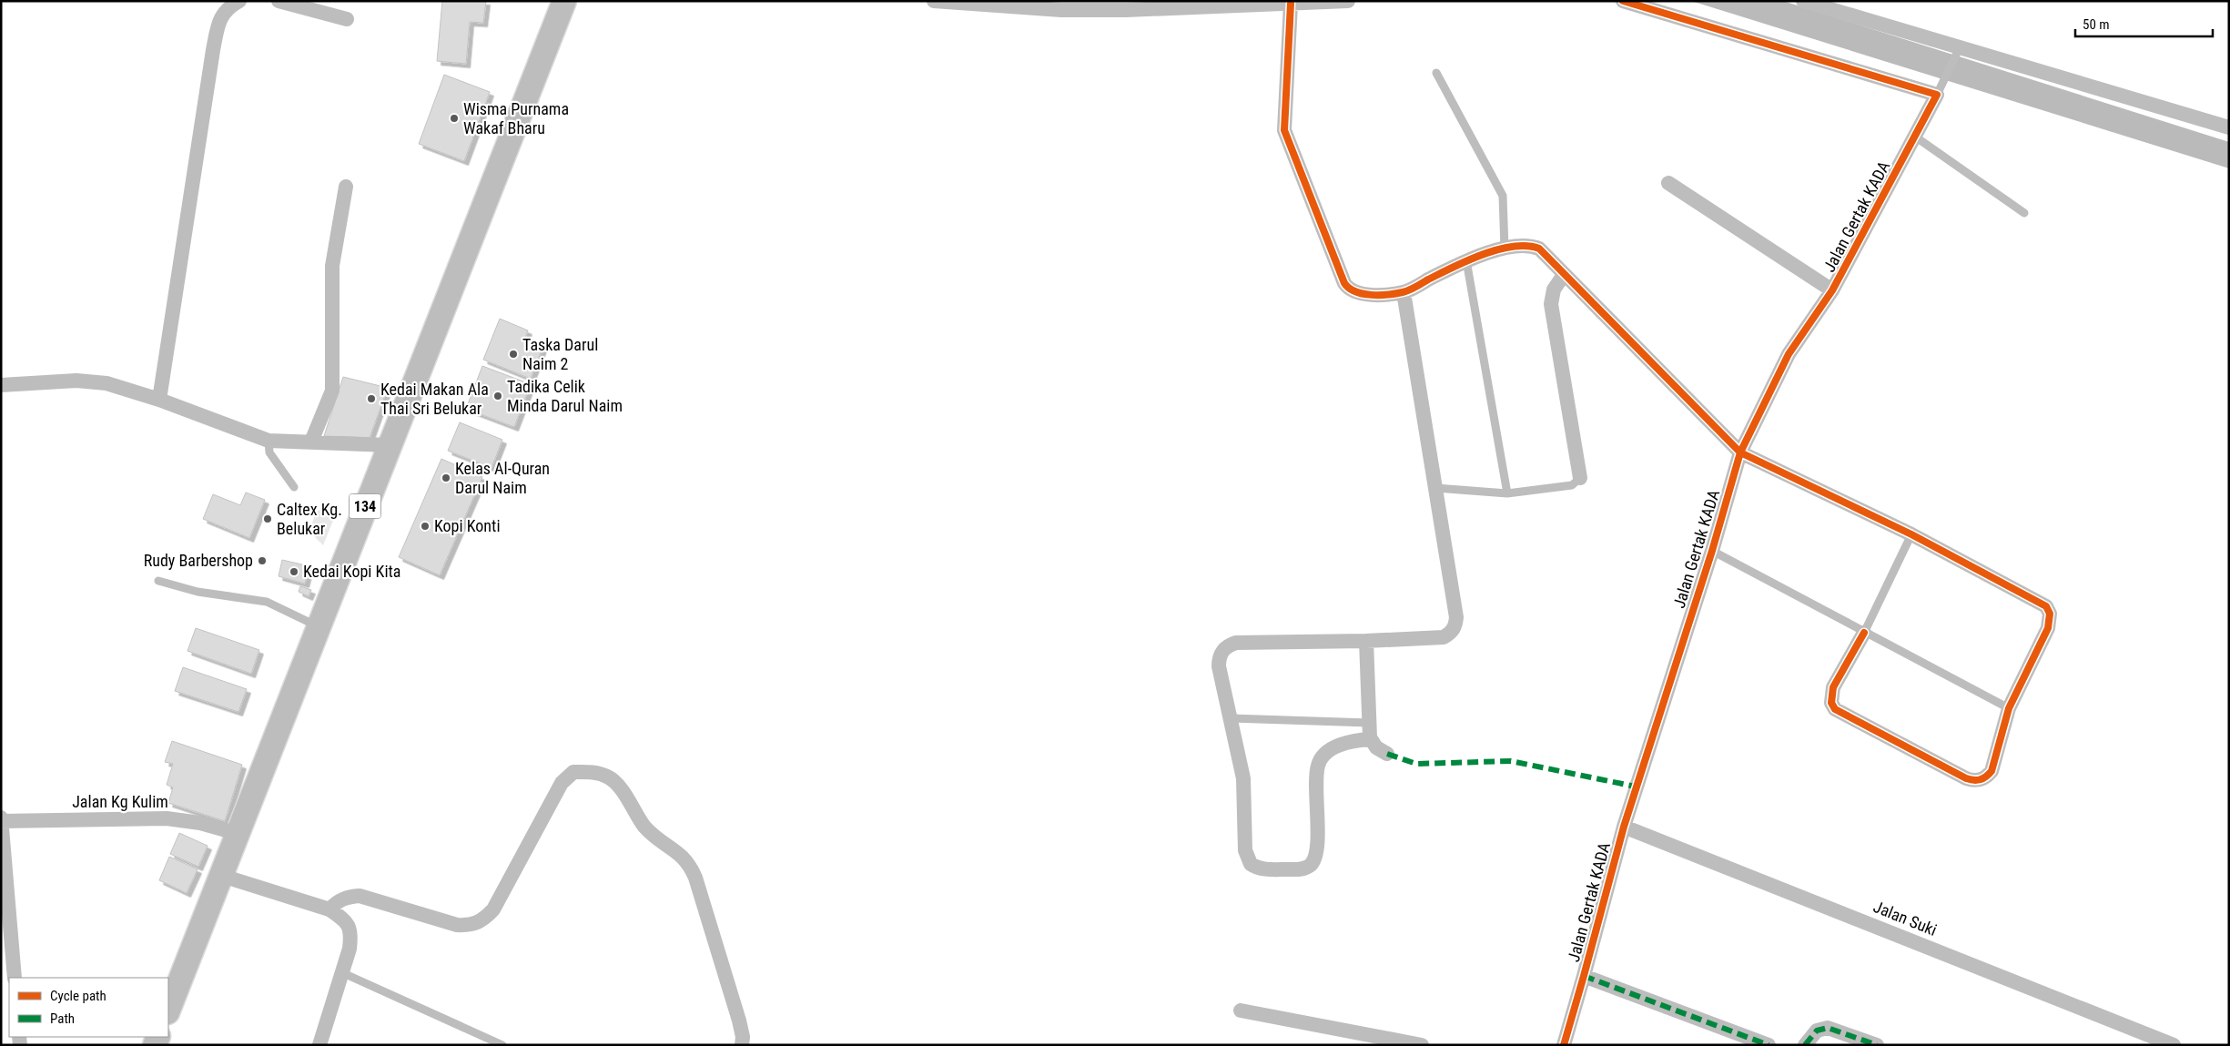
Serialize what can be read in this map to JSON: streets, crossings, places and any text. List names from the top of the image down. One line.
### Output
{"streets":{"main road":["134"],"street":["Jalan Gertak KADA","Jalan Kg Kulim","Jalan Suki"]},"crossings":[["Jalan Gertak KADA","Jalan Suki"],["134","Jalan Kg Kulim"]],"places":["Wisma Purnama Wakaf Bharu","Taska Darul Naim 2","Tadika Celik Minda Darul Naim","Kedai Makan Ala Thai Sri Belukar","Kelas Al-Quran Darul Naim","Caltex Kg. Belukar","Kopi Konti","Rudy Barbershop","Kedai Kopi Kita"],"legend":["Cycle path","Path"],"scale_bar":"50 m"}
